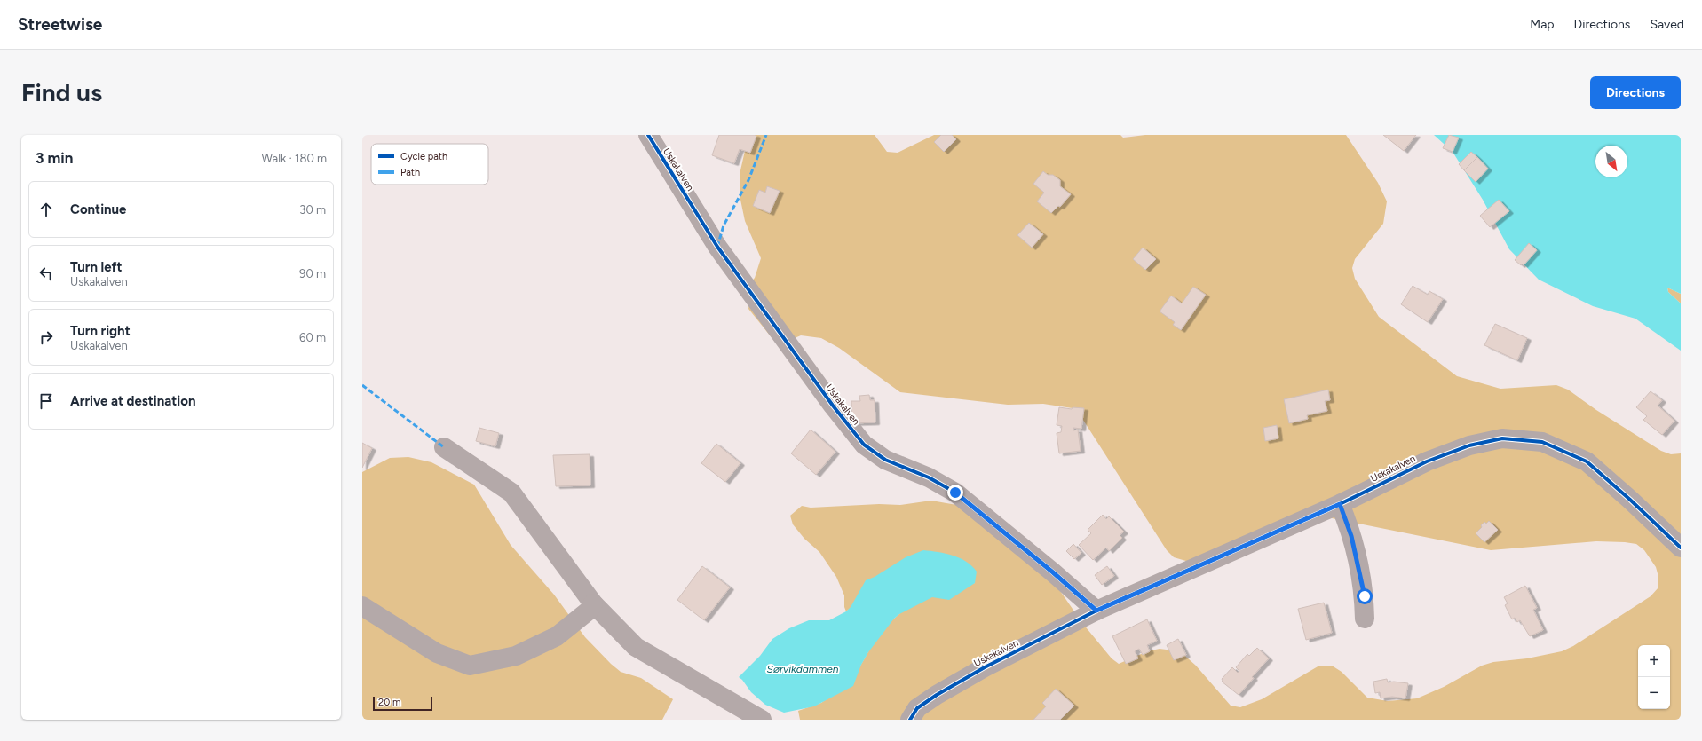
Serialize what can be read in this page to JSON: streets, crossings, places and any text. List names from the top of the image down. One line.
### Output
{"streets":{"street":["Uskakalven"]},"water":["Sørvikdammen"],"legend":["Cycle path","Path"],"scale_bar":"20 m","north":"bottom right","page":{"header":"Streetwise","nav":["Map","Directions","Saved"],"buttons":"Directions","title":"Find us","heading":["3 min","Walk · 180 m"],"list":[["Continue","30 m"],["Turn left","Uskakalven","90 m"],["Turn right","Uskakalven","60 m"],"Arrive at destination"],"map_buttons":["+","−"],"scale":"20 m"}}
